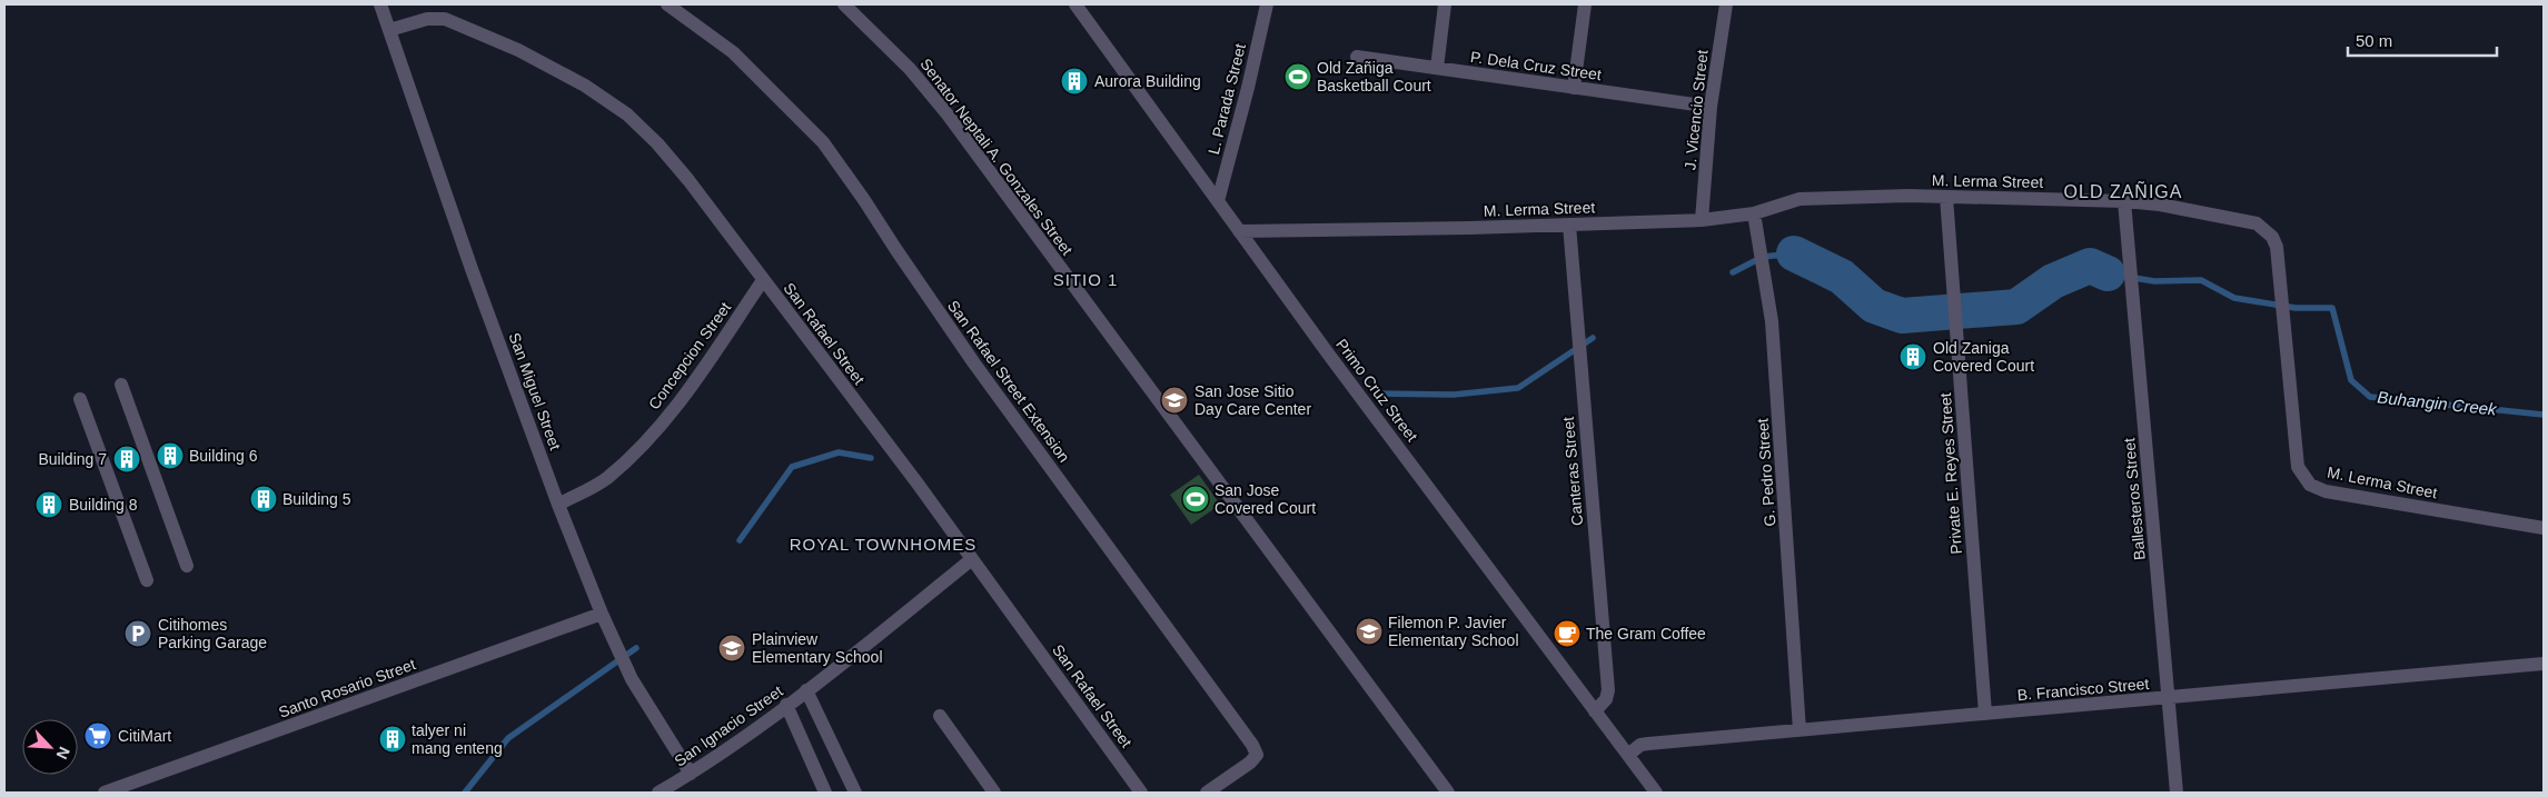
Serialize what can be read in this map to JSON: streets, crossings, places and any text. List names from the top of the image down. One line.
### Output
{"streets":{"street":["P. Dela Cruz Street","L. Parada Street","J. Vicencio Street","Senator Neptali A. Gonzales Street","M. Lerma Street","San Rafael Street","Concepcion Street","San Rafael Street Extension","Primo Cruz Street","San Miguel Street","Canteras Street","G. Pedro Street","Private E. Reyes Street","Ballesteros Street","Santo Rosario Street","B. Francisco Street","San Ignacio Street"]},"crossings":[["P. Dela Cruz Street","J. Vicencio Street"],["L. Parada Street","Primo Cruz Street"],["J. Vicencio Street","M. Lerma Street"],["M. Lerma Street","Primo Cruz Street"],["M. Lerma Street","Canteras Street"],["M. Lerma Street","G. Pedro Street"],["M. Lerma Street","Private E. Reyes Street"],["M. Lerma Street","Ballesteros Street"],["San Rafael Street","Concepcion Street"],["San Rafael Street","San Miguel Street"],["San Rafael Street","San Ignacio Street"],["Concepcion Street","San Miguel Street"],["Primo Cruz Street","Canteras Street"],["Primo Cruz Street","B. Francisco Street"],["San Miguel Street","Santo Rosario Street"],["San Miguel Street","San Ignacio Street"],["G. Pedro Street","B. Francisco Street"],["Private E. Reyes Street","B. Francisco Street"],["Ballesteros Street","B. Francisco Street"]],"districts":["OLD ZAÑIGA","SITIO 1","ROYAL TOWNHOMES"],"water":["Buhangin Creek"],"places":{"sports":["Old Zañiga Basketball Court","San Jose Covered Court"],"building":["Aurora Building","Old Zaniga Covered Court","Building 6","Building 7","Building 5","Building 8","talyer ni mang enteng"],"school or university":["San Jose Sitio Day Care Center","Filemon P. Javier Elementary School","Plainview Elementary School"],"parking":["Citihomes Parking Garage"],"cafe":["The Gram Coffee"],"supermarket":["CitiMart"]},"scale_bar":"50 m","north":"bottom right"}
